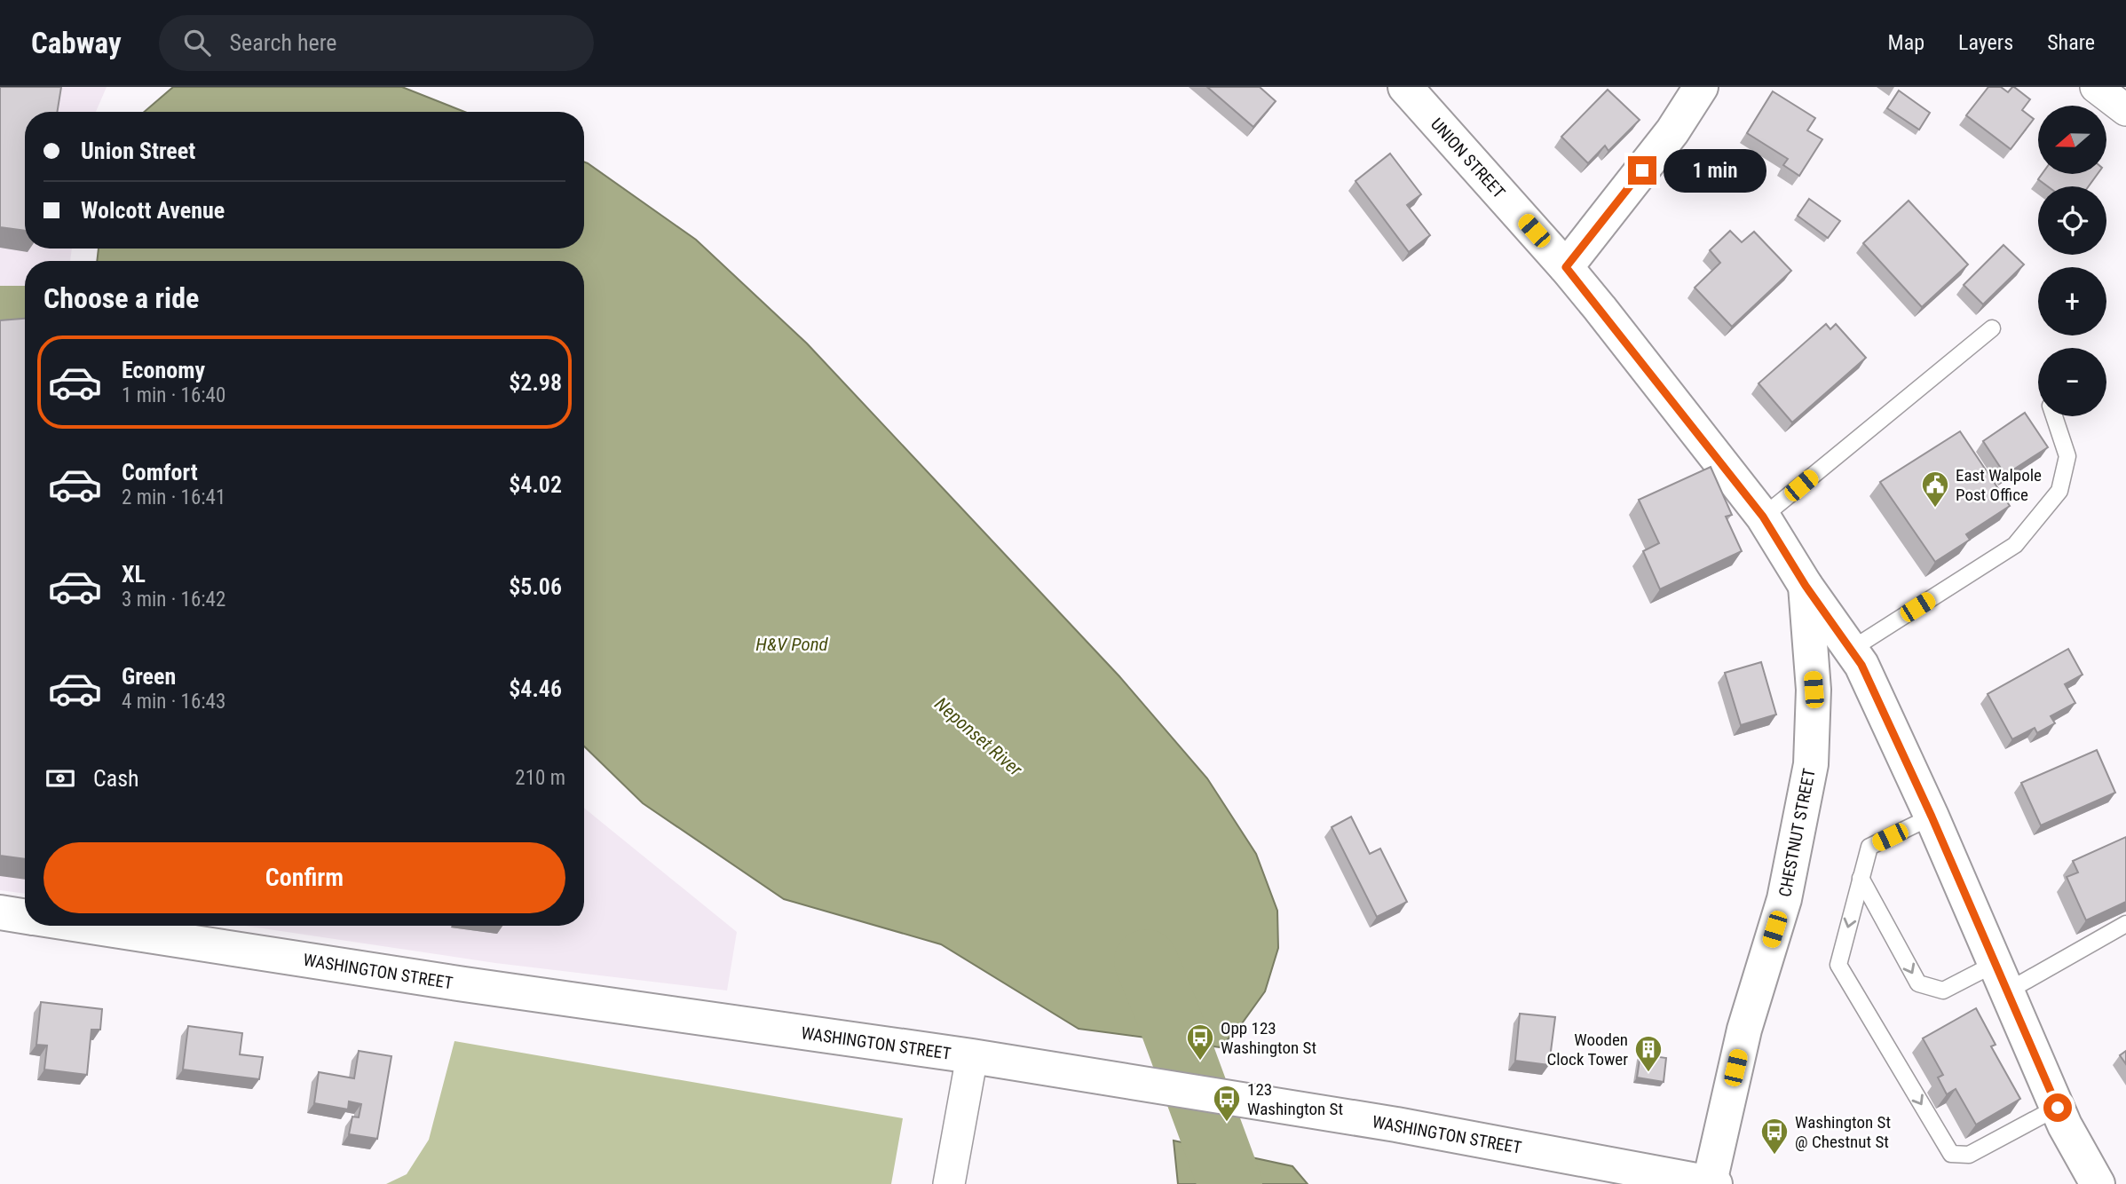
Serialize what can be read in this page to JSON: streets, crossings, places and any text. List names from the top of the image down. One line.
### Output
{"streets":{"main road":["UNION STREET","CHESTNUT STREET","WASHINGTON STREET"]},"crossings":[["UNION STREET","CHESTNUT STREET"],["CHESTNUT STREET","WASHINGTON STREET"]],"water":["H&V Pond","Neponset River"],"places":{"public building":["East Walpole Post Office"],"bus stop":["Opp 123 Washington St","123 Washington St","Washington St @ Chestnut St"],"building":["Wooden Clock Tower"]},"north":"left","page":{"header":"Cabway","search":"Search here","nav":["Map","Layers","Share"],"map_buttons":["+","−"],"banner":["Union Street","Wolcott Avenue"],"bubble":"1 min","heading":"Choose a ride","list":[{"name":"Economy","note":"1 min · 16:40","value":"$2.98"},{"name":"Comfort","note":"2 min · 16:41","value":"$4.02"},{"name":"XL","note":"3 min · 16:42","value":"$5.06"},{"name":"Green","note":"4 min · 16:43","value":"$4.46"}],"pay":["Cash","210 m"],"buttons":"Confirm"}}
